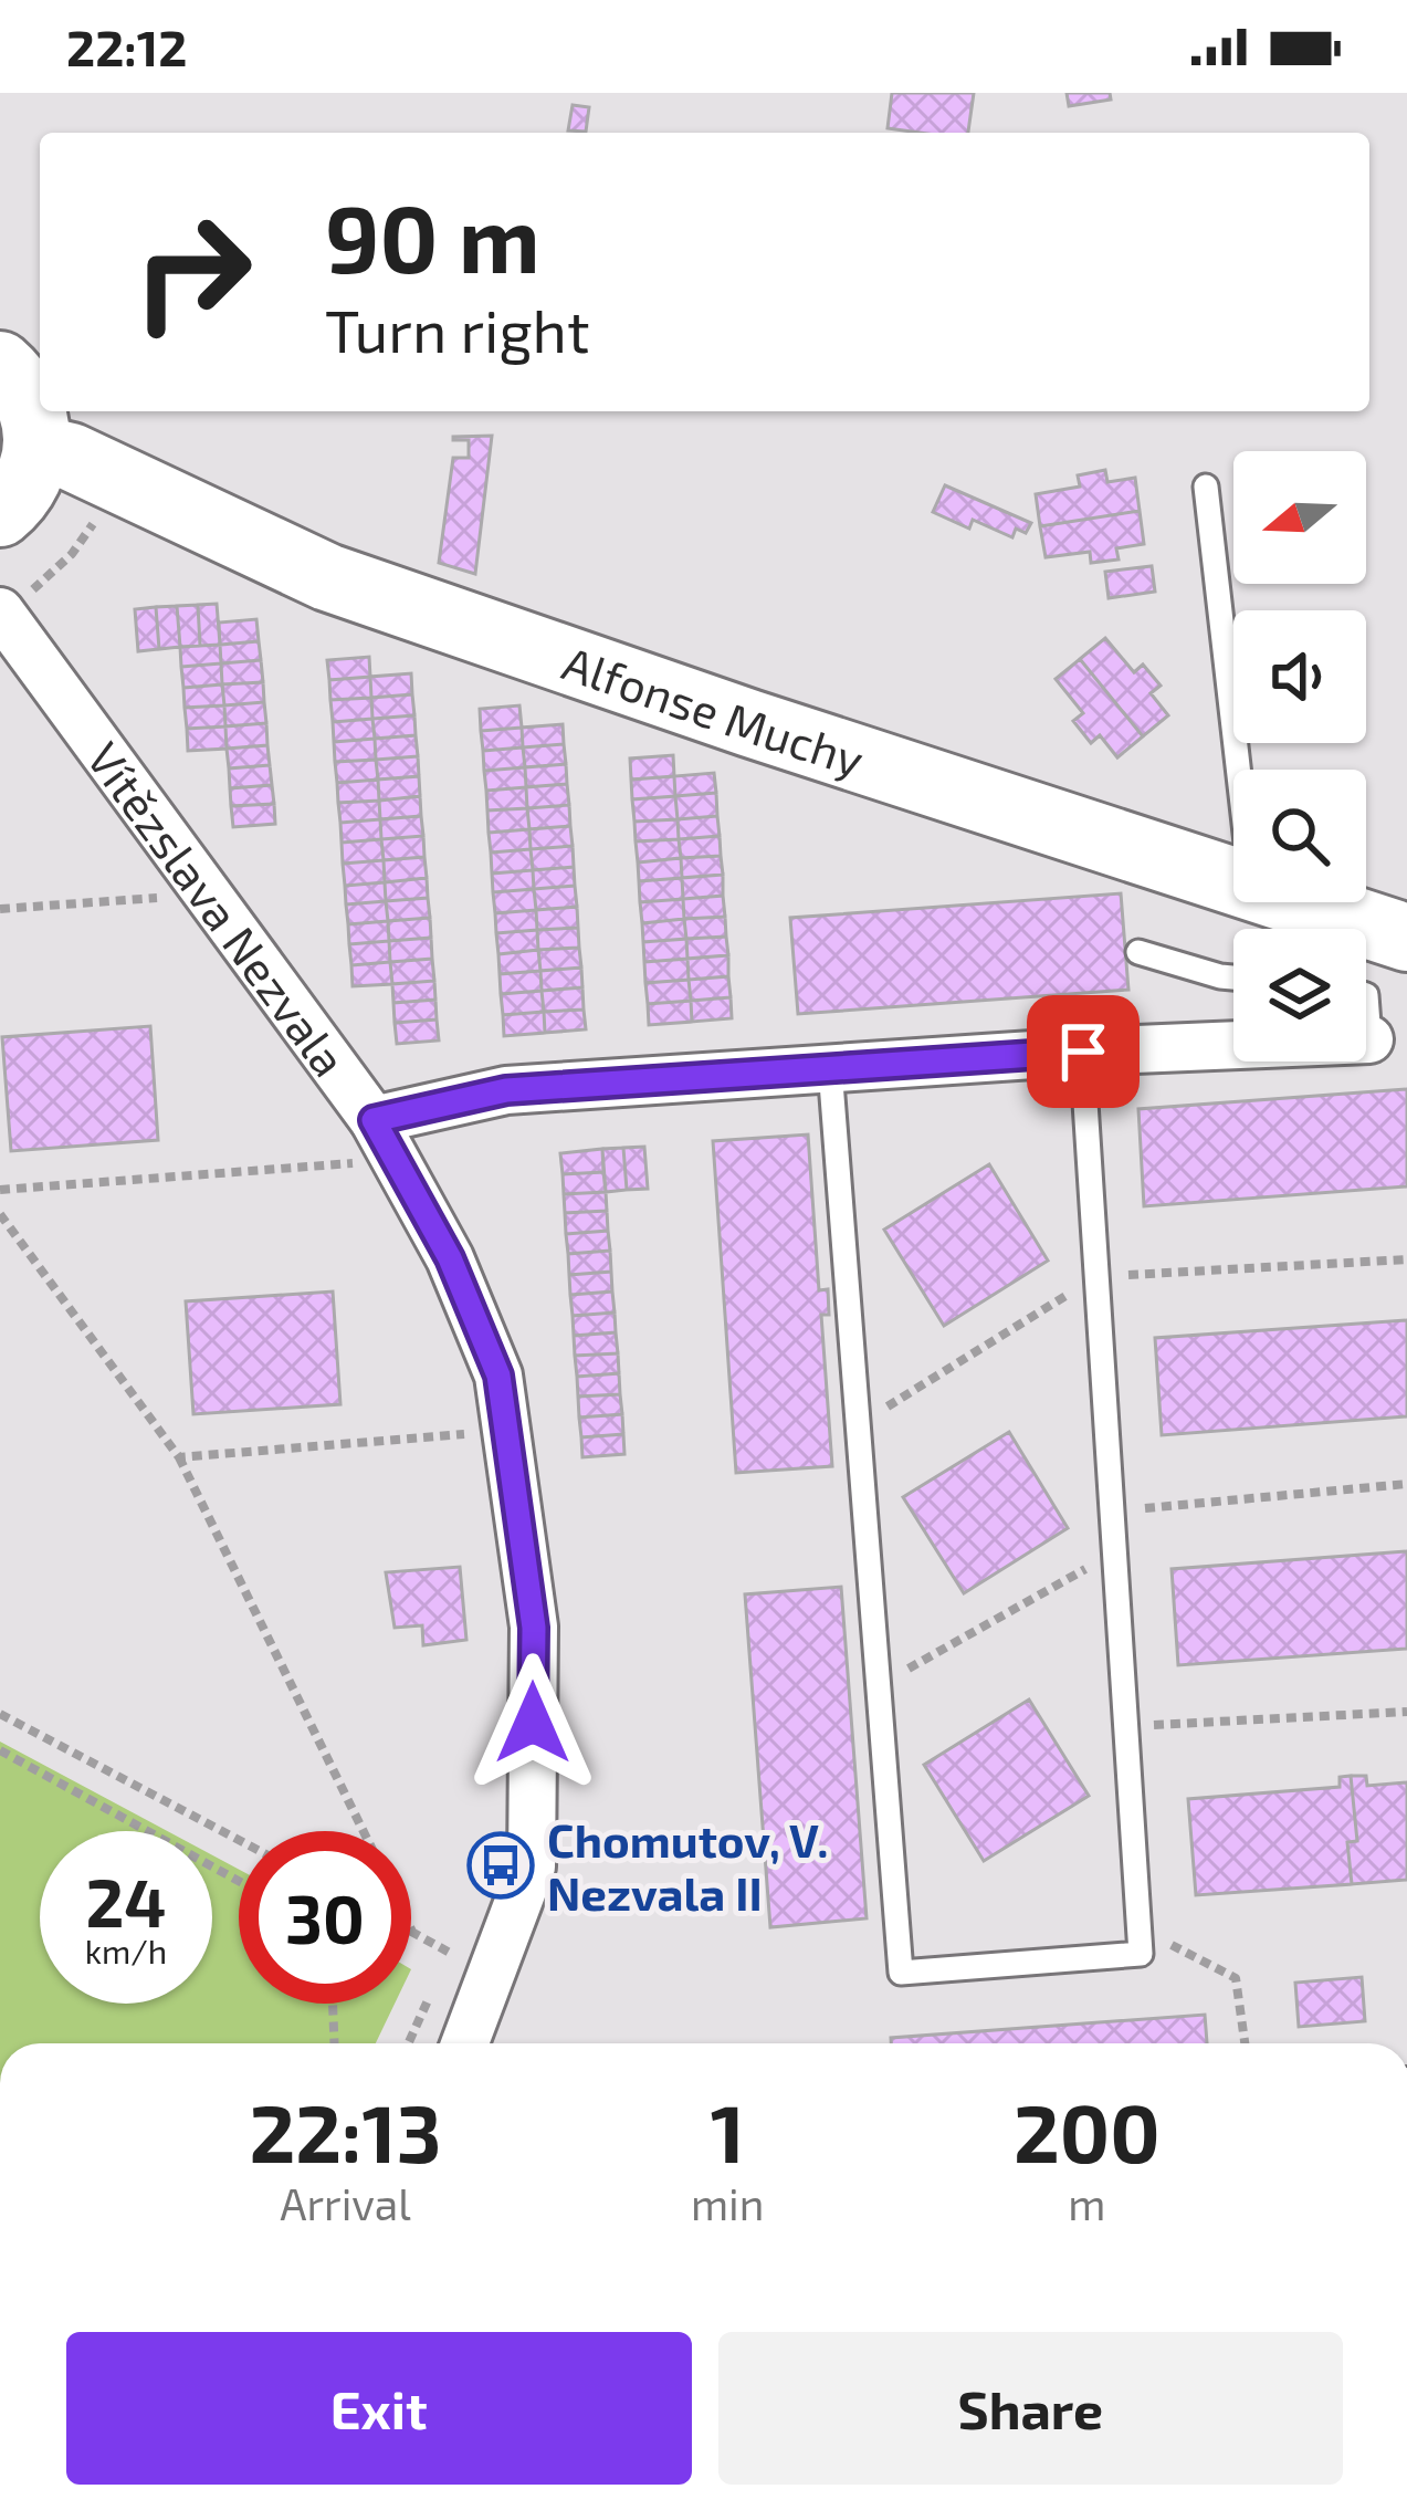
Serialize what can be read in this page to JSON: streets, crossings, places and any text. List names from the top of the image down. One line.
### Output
{"streets":{"main road":["Alfonse Muchy"],"street":["Vítězslava Nezvala"]},"places":{"bus stop":["Chomutov, V. Nezvala II"]},"north":"left","page":{"status":"22:12","turn":["90 m","Turn right"],"speed":"24 km/h","limit":"30","eta":["22:13","Arrival","1","min","200","m"],"buttons":["Exit","Share"]}}
